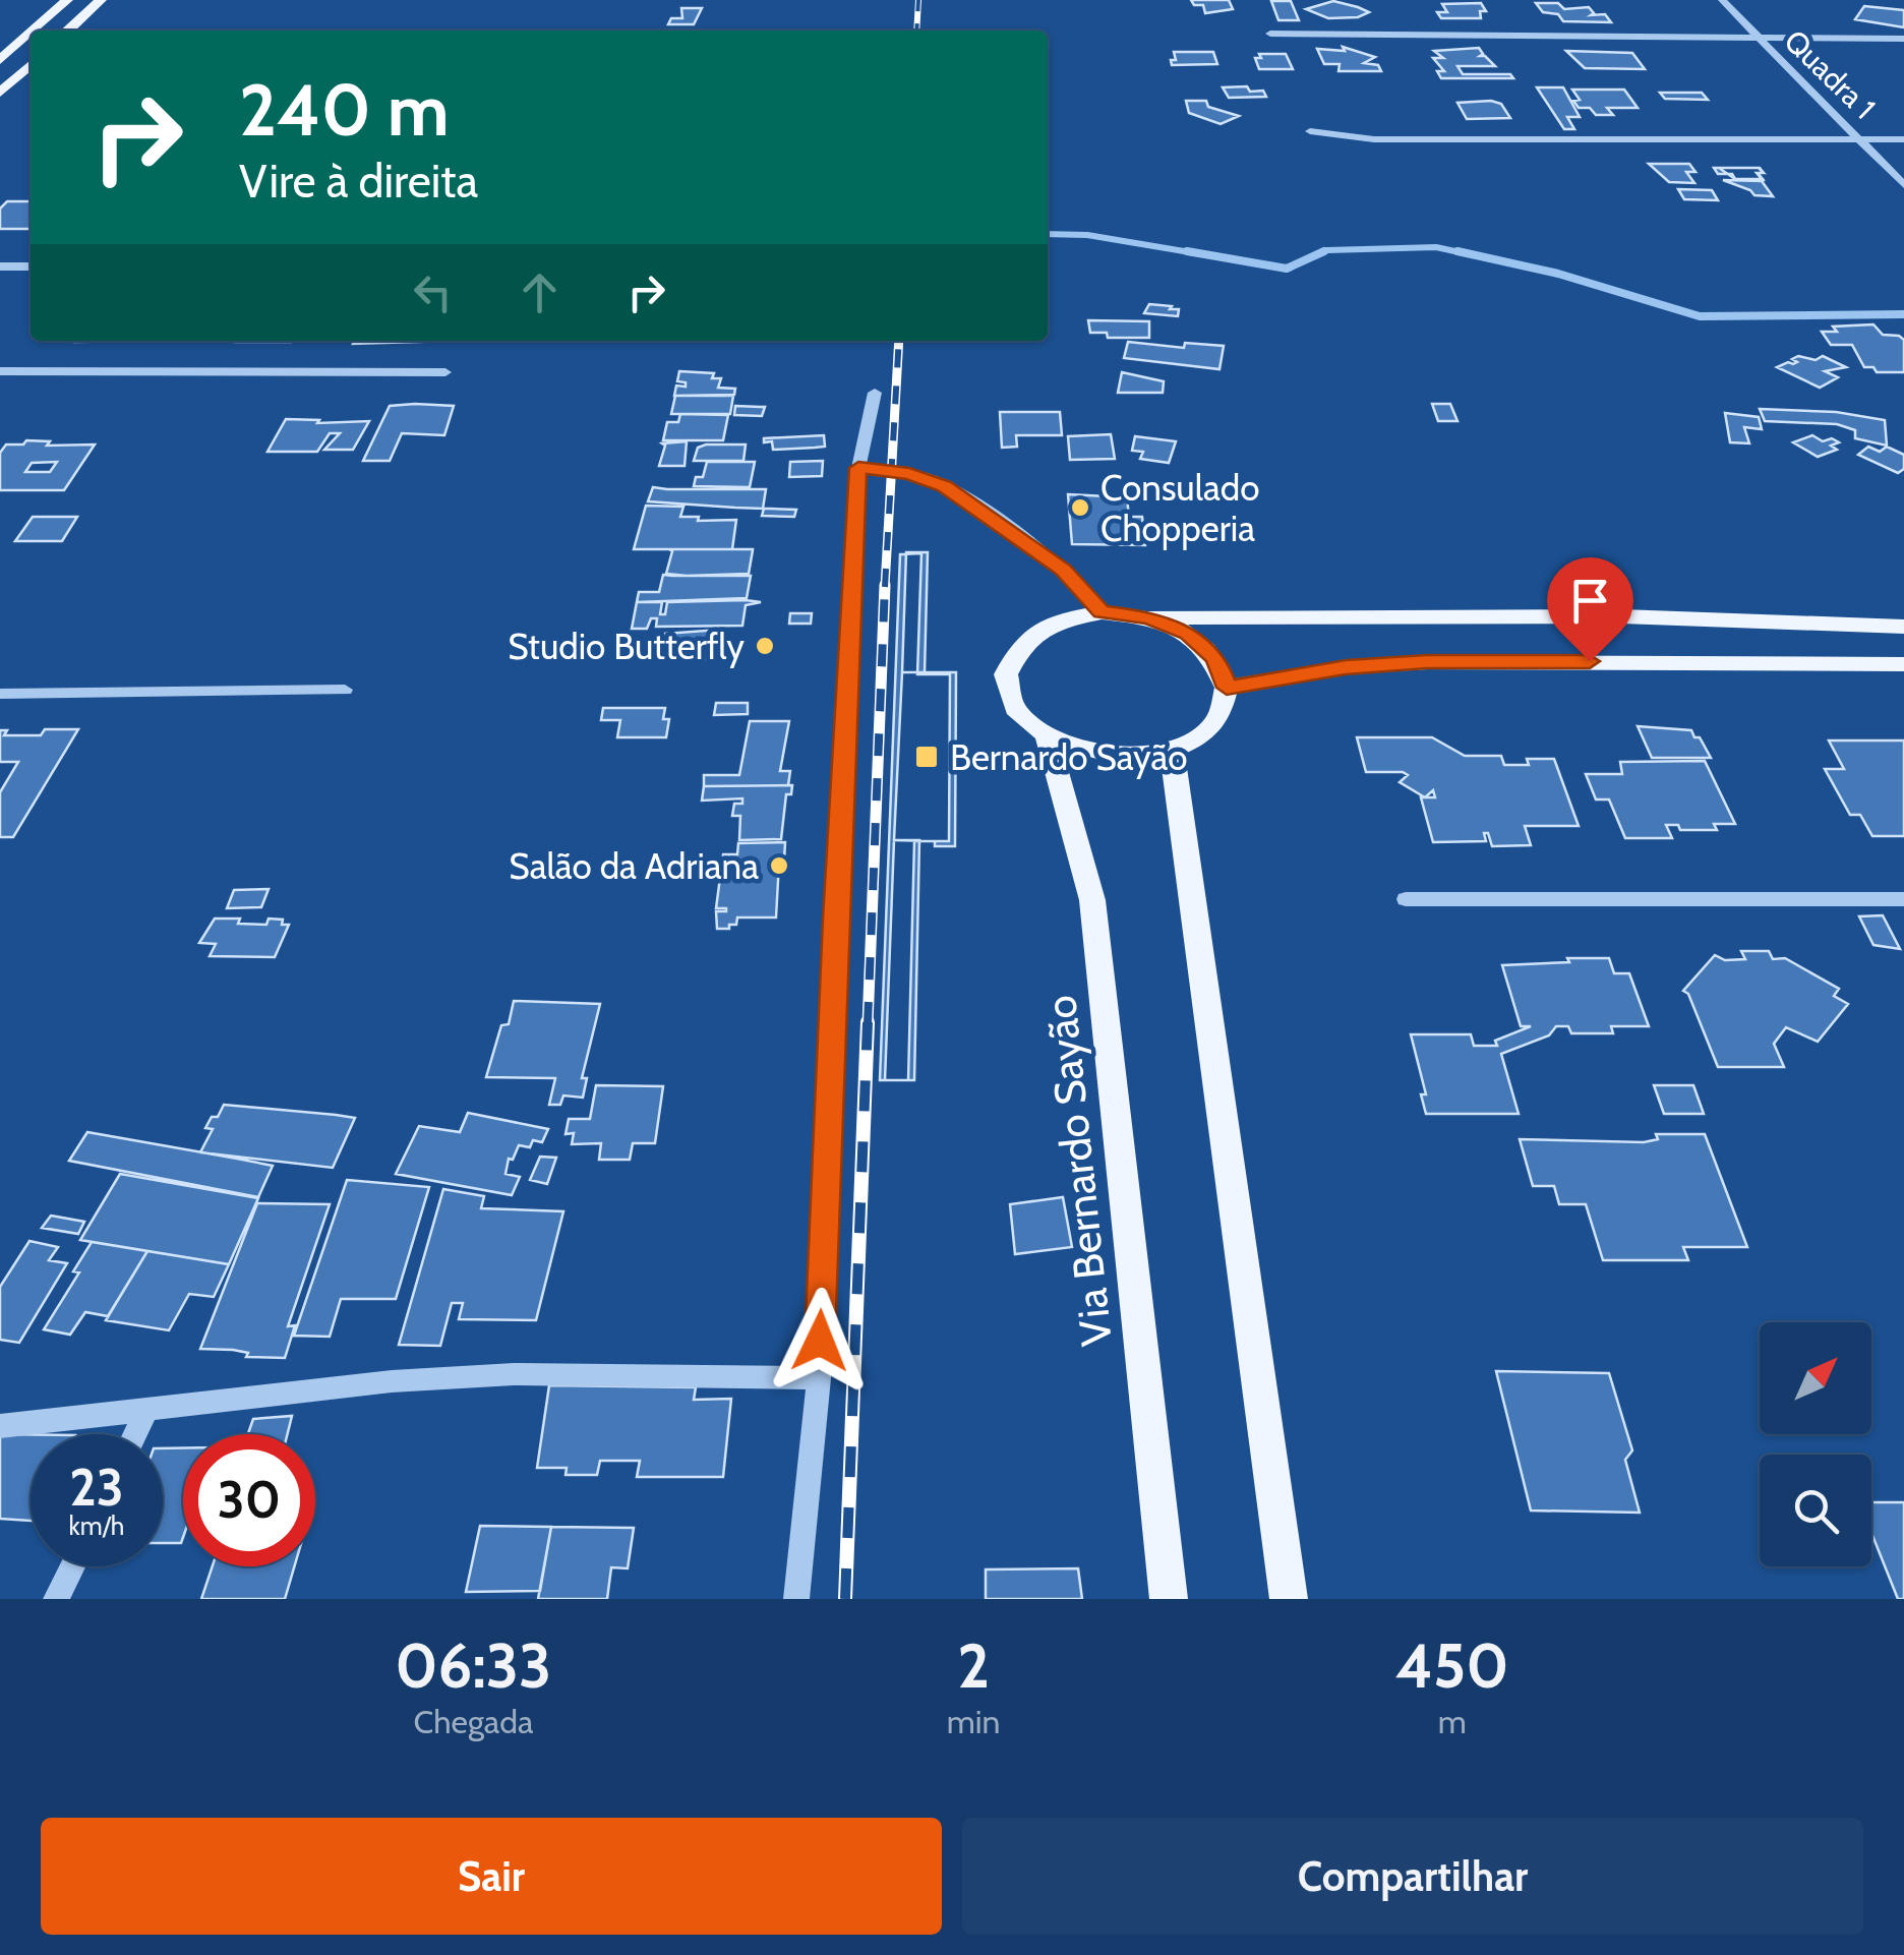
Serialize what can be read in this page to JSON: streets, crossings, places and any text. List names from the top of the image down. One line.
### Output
{"streets":{"main road":["Via Bernardo Sayão"],"street":["Quadra 1"]},"places":{"other":["Consulado Chopperia","Studio Butterfly","Salão da Adriana"],"transit":["Bernardo Sayão"]},"north":"top right","page":{"turn":["240 m","Vire à direita"],"speed":"23 km/h","limit":"30","eta":["06:33","Chegada","2","min","450","m"],"buttons":["Sair","Compartilhar"]}}
